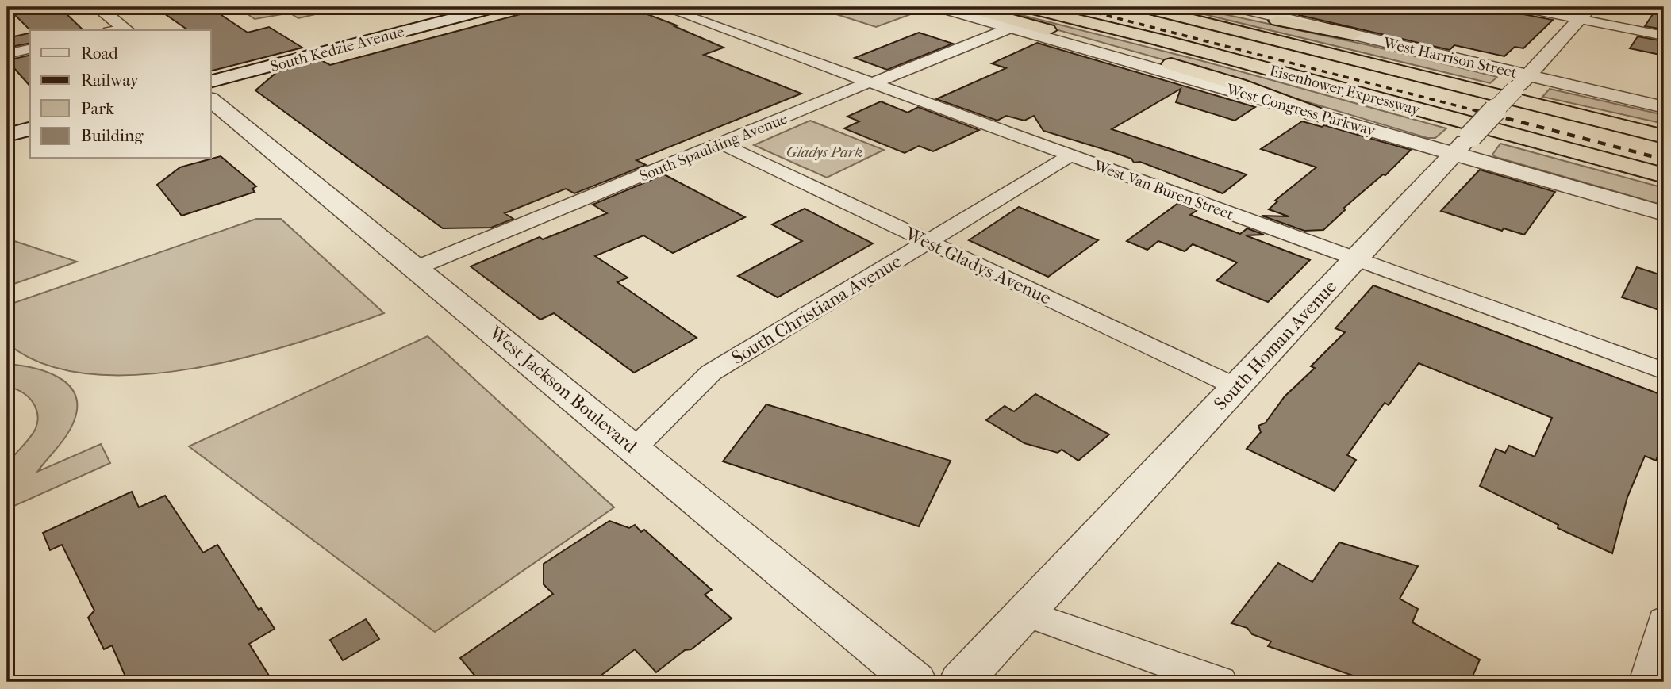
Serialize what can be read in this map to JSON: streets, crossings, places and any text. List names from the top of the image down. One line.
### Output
{"streets":{"highway":["Eisenhower Expressway"],"main road":["South Kedzie Avenue"],"street":["West Harrison Street","West Congress Parkway","South Spaulding Avenue","West Van Buren Street","West Gladys Avenue","South Christiana Avenue","South Homan Avenue","West Jackson Boulevard"]},"crossings":[["West Harrison Street","South Homan Avenue"],["West Congress Parkway","South Spaulding Avenue"],["West Congress Parkway","South Homan Avenue"],["South Spaulding Avenue","West Van Buren Street"],["South Spaulding Avenue","West Gladys Avenue"],["South Spaulding Avenue","West Jackson Boulevard"],["West Van Buren Street","South Christiana Avenue"],["West Van Buren Street","South Homan Avenue"],["West Gladys Avenue","South Christiana Avenue"],["West Gladys Avenue","South Homan Avenue"],["South Christiana Avenue","West Jackson Boulevard"]],"parks":["Gladys Park"],"legend":["Road","Railway","Park","Building"]}
